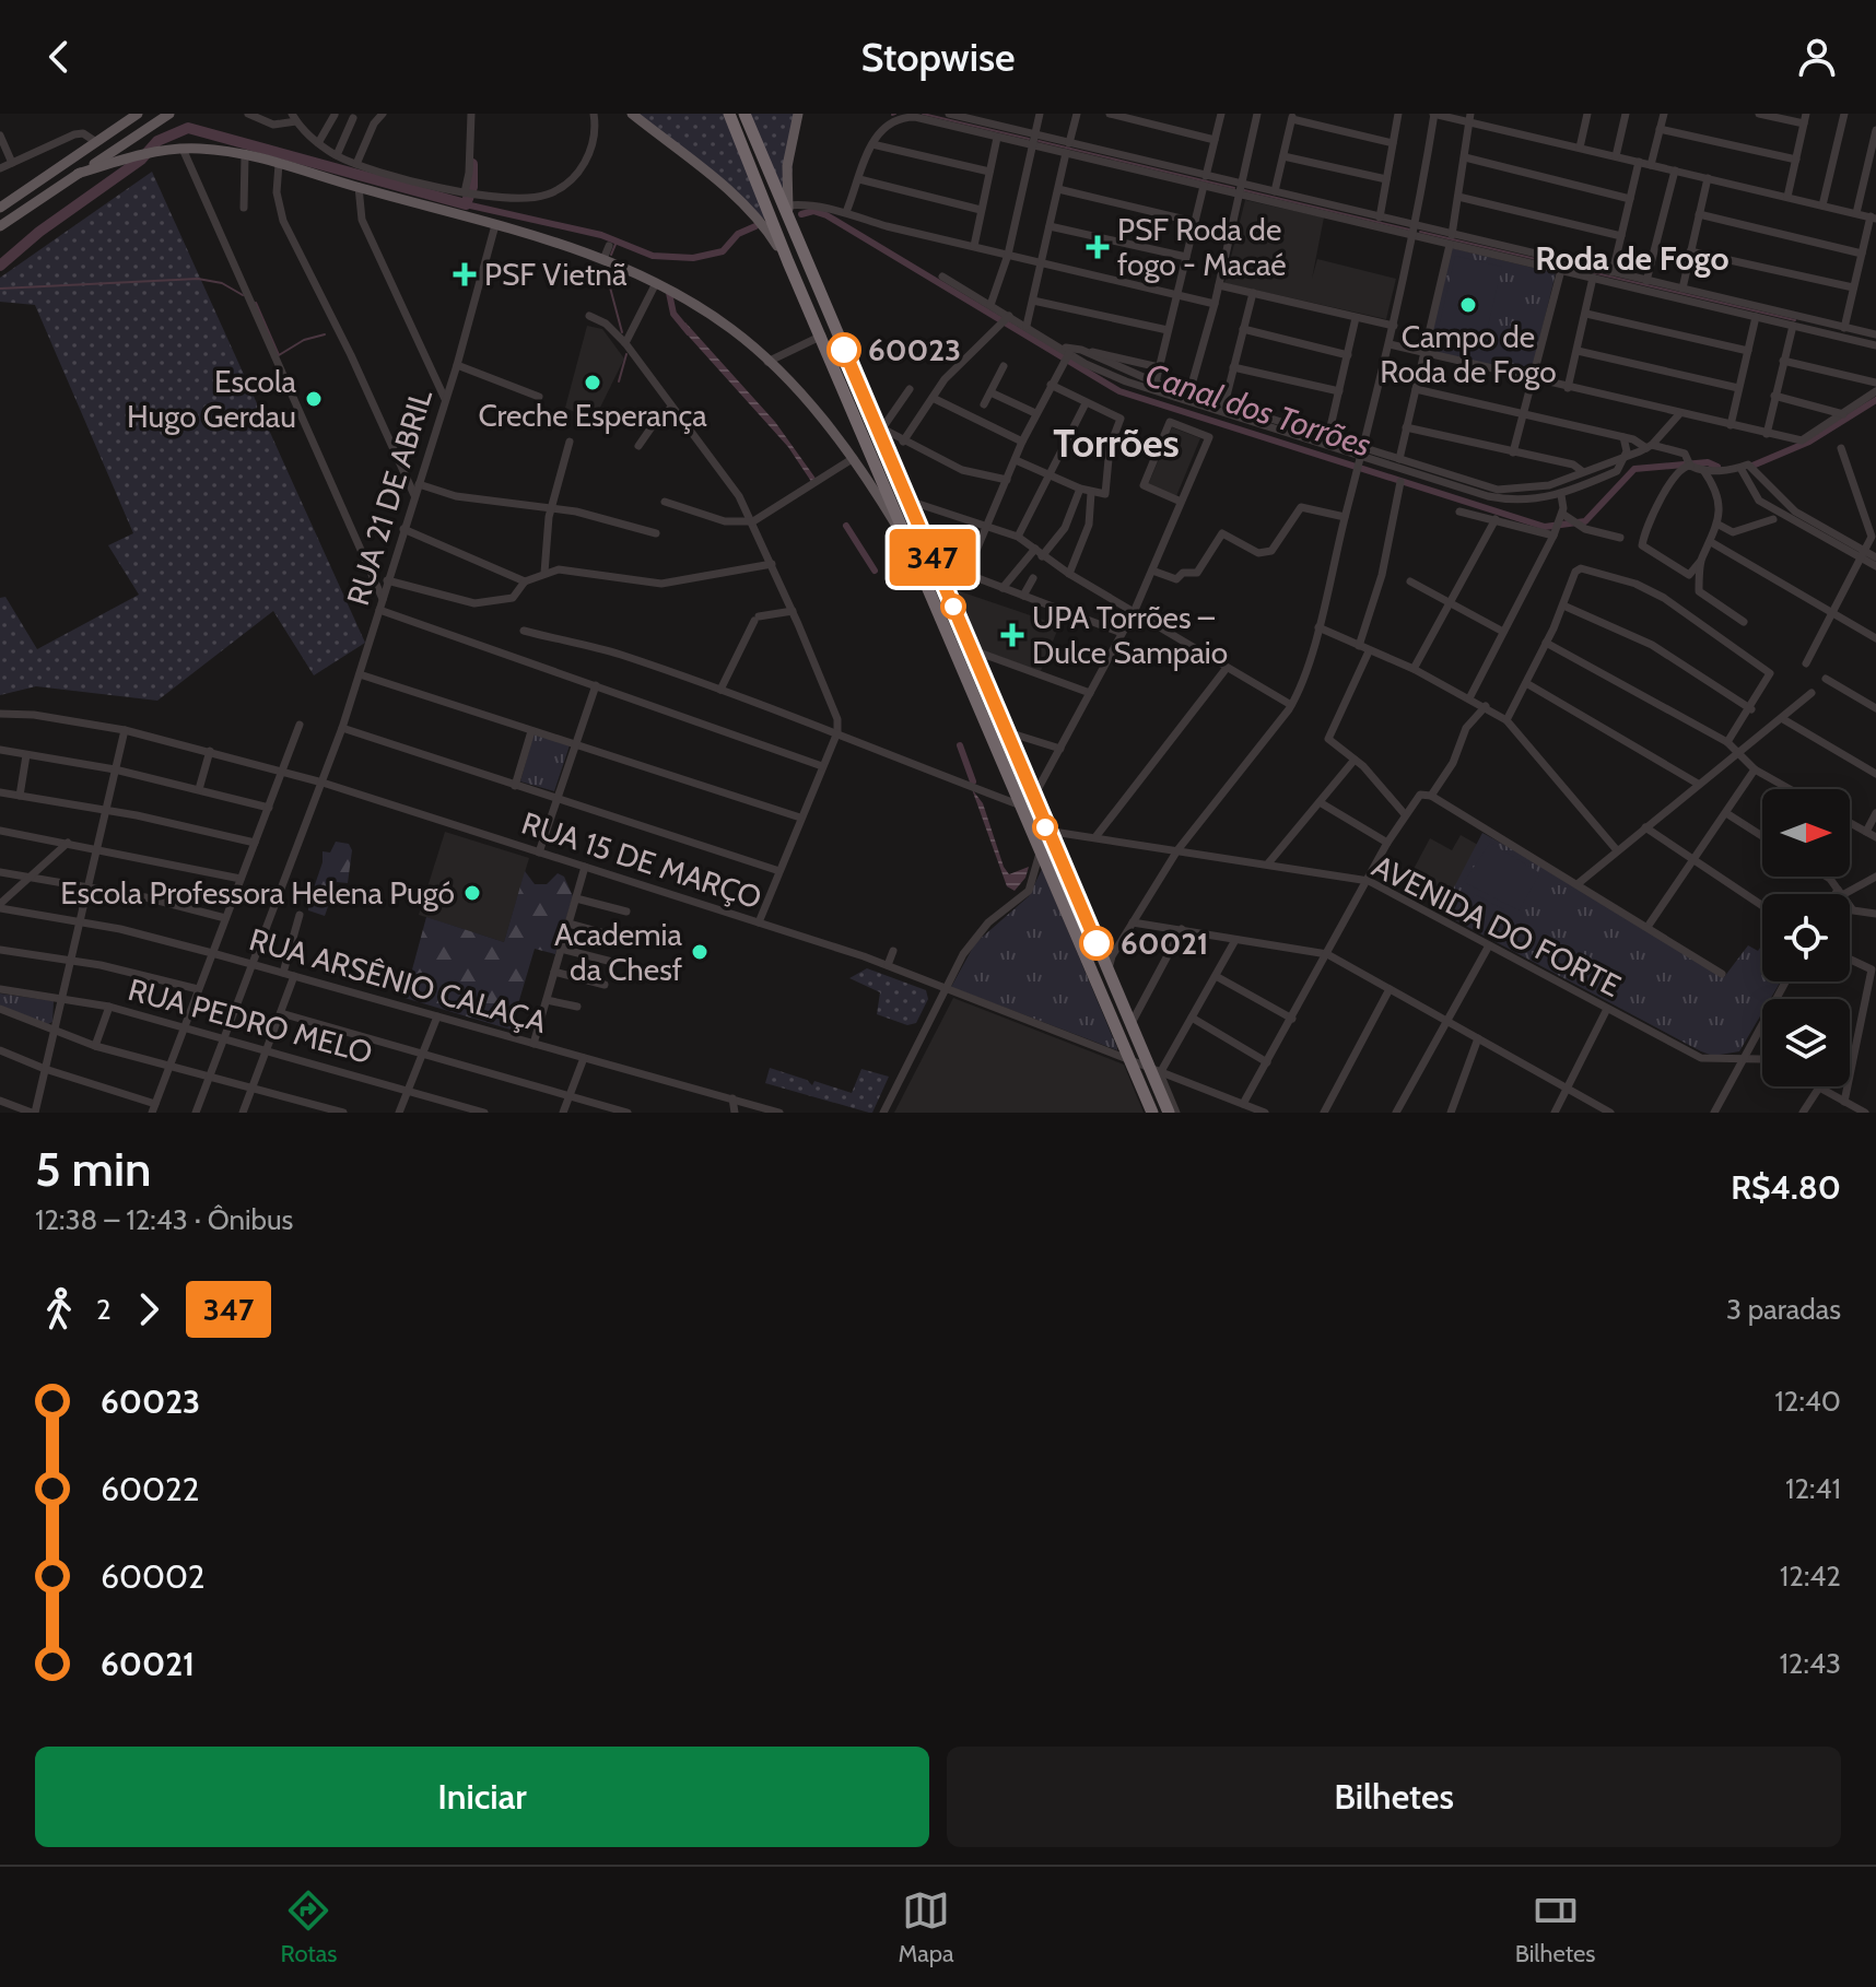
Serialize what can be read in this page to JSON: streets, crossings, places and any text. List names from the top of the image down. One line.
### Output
{"streets":{"street":["RUA 21 DE ABRIL","RUA 15 DE MARÇO","AVENIDA DO FORTE","RUA ARSÊNIO CALAÇA","RUA PEDRO MELO"]},"crossings":[["RUA 21 DE ABRIL","RUA 15 DE MARÇO"],["RUA 21 DE ABRIL","RUA ARSÊNIO CALAÇA"],["RUA 21 DE ABRIL","RUA PEDRO MELO"]],"districts":["Roda de Fogo","Torrões"],"water":["Canal dos Torrões"],"places":{"health":["PSF Roda de fogo - Macaé","PSF Vietnã","UPA Torrões – Dulce Sampaio"],"other":["Campo de Roda de Fogo","60023","Creche Esperança","Escola Hugo Gerdau","Escola Professora Helena Pugó","60021","Academia da Chesf"]},"lines":["bus line 347"],"north":"right","page":{"header":"Stopwise","on_map":"347","heading":["5 min","12:38 – 12:43 · Ônibus","R$4.80"],"legs":["2","347","3 paradas"],"list":[{"name":"60023","value":"12:40"},{"name":"60022","value":"12:41"},{"name":"60002","value":"12:42"},{"name":"60021","value":"12:43"}],"buttons":["Iniciar","Bilhetes"],"tabs":["Rotas","Mapa","Bilhetes"]}}
